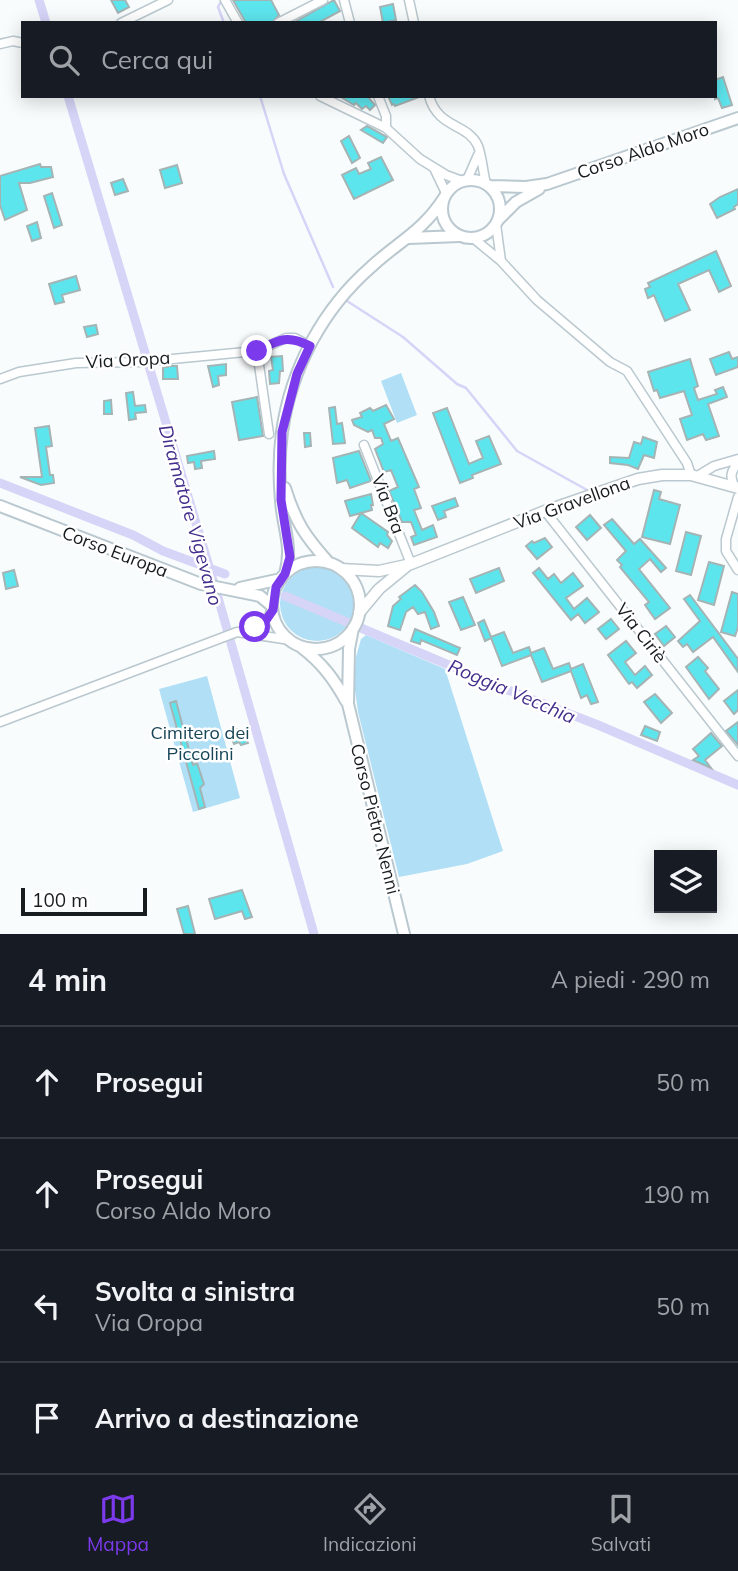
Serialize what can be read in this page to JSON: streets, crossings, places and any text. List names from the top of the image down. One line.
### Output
{"streets":{"main road":["Corso Aldo Moro","Corso Europa","Corso Pietro Nenni"],"street":["Via Oropa","Via Gravellona","Via Bra","Via Ciriè"]},"crossings":[["Via Gravellona","Via Bra"],["Via Gravellona","Corso Europa"],["Via Gravellona","Via Ciriè"],["Via Gravellona","Corso Pietro Nenni"],["Corso Europa","Corso Pietro Nenni"]],"water":["Diramatore Vigevano","Roggia Vecchia"],"parks":["Cimitero dei Piccolini"],"scale_bar":"100 m","page":{"search":"Cerca qui","scale":"100 m","heading":["4 min","A piedi · 290 m"],"list":[["Prosegui","50 m"],["Prosegui","Corso Aldo Moro","190 m"],["Svolta a sinistra","Via Oropa","50 m"],"Arrivo a destinazione"],"nav":["Mappa","Indicazioni","Salvati"]}}
